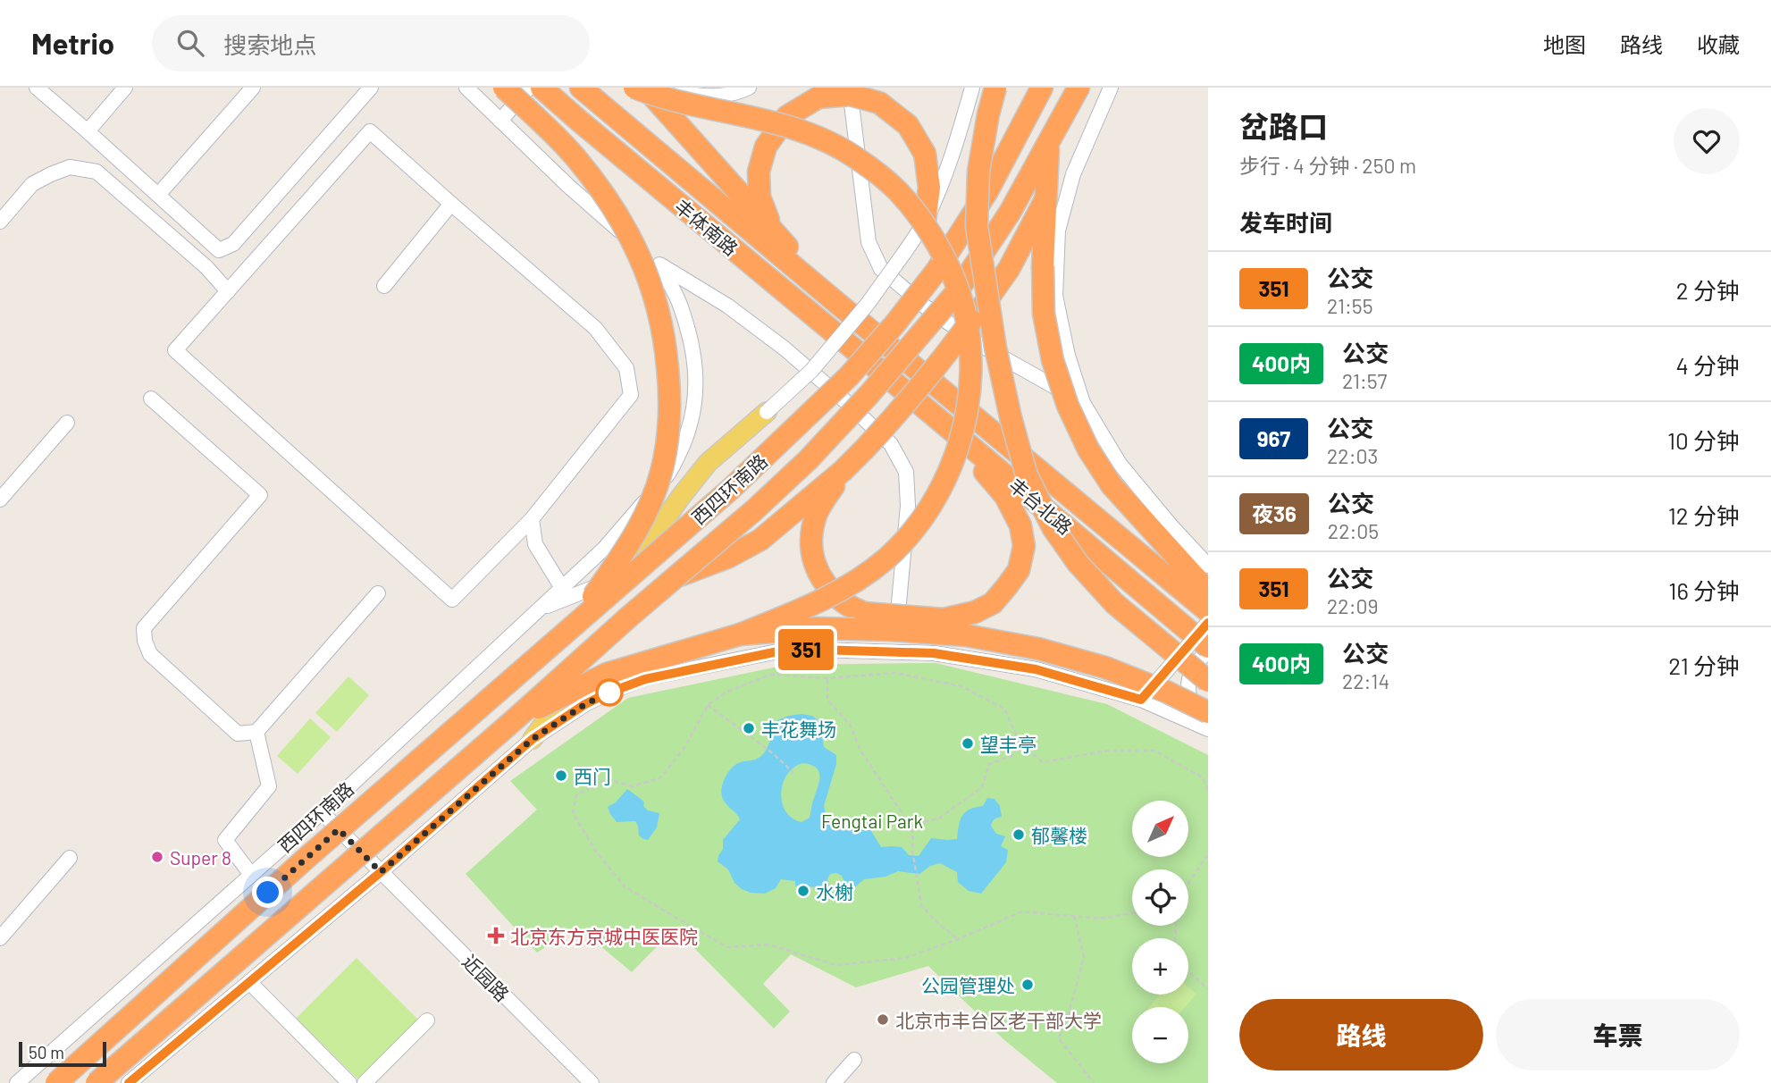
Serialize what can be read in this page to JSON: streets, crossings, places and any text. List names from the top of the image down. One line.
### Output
{"streets":{"highway":["丰体南路","西四环南路","丰台北路"],"street":["近园路"]},"crossings":[["丰体南路","丰台北路"],["西四环南路","近园路"]],"parks":["Fengtai Park"],"places":{"other":["丰花舞场","望丰亭","西门","郁馨楼","Super 8","水榭","公园管理处","北京市丰台区老干部大学"],"health":["北京东方京城中医医院"]},"lines":["bus line 351"],"scale_bar":"50 m","north":"top right","page":{"header":"Metrio","search":"搜索地点","nav":["地图","路线","收藏"],"on_map":"351","heading":[["岔路口","步行 · 4 分钟 · 250 m"],"发车时间"],"list":[{"mark":"351","name":"公交","note":"21:55","value":"2 分钟"},{"mark":"400内","name":"公交","note":"21:57","value":"4 分钟"},{"mark":"967","name":"公交","note":"22:03","value":"10 分钟"},{"mark":"夜36","name":"公交","note":"22:05","value":"12 分钟"},{"mark":"351","name":"公交","note":"22:09","value":"16 分钟"},{"mark":"400内","name":"公交","note":"22:14","value":"21 分钟"}],"map_buttons":["+","−"],"buttons":["路线","车票"],"scale":"50 m"}}
